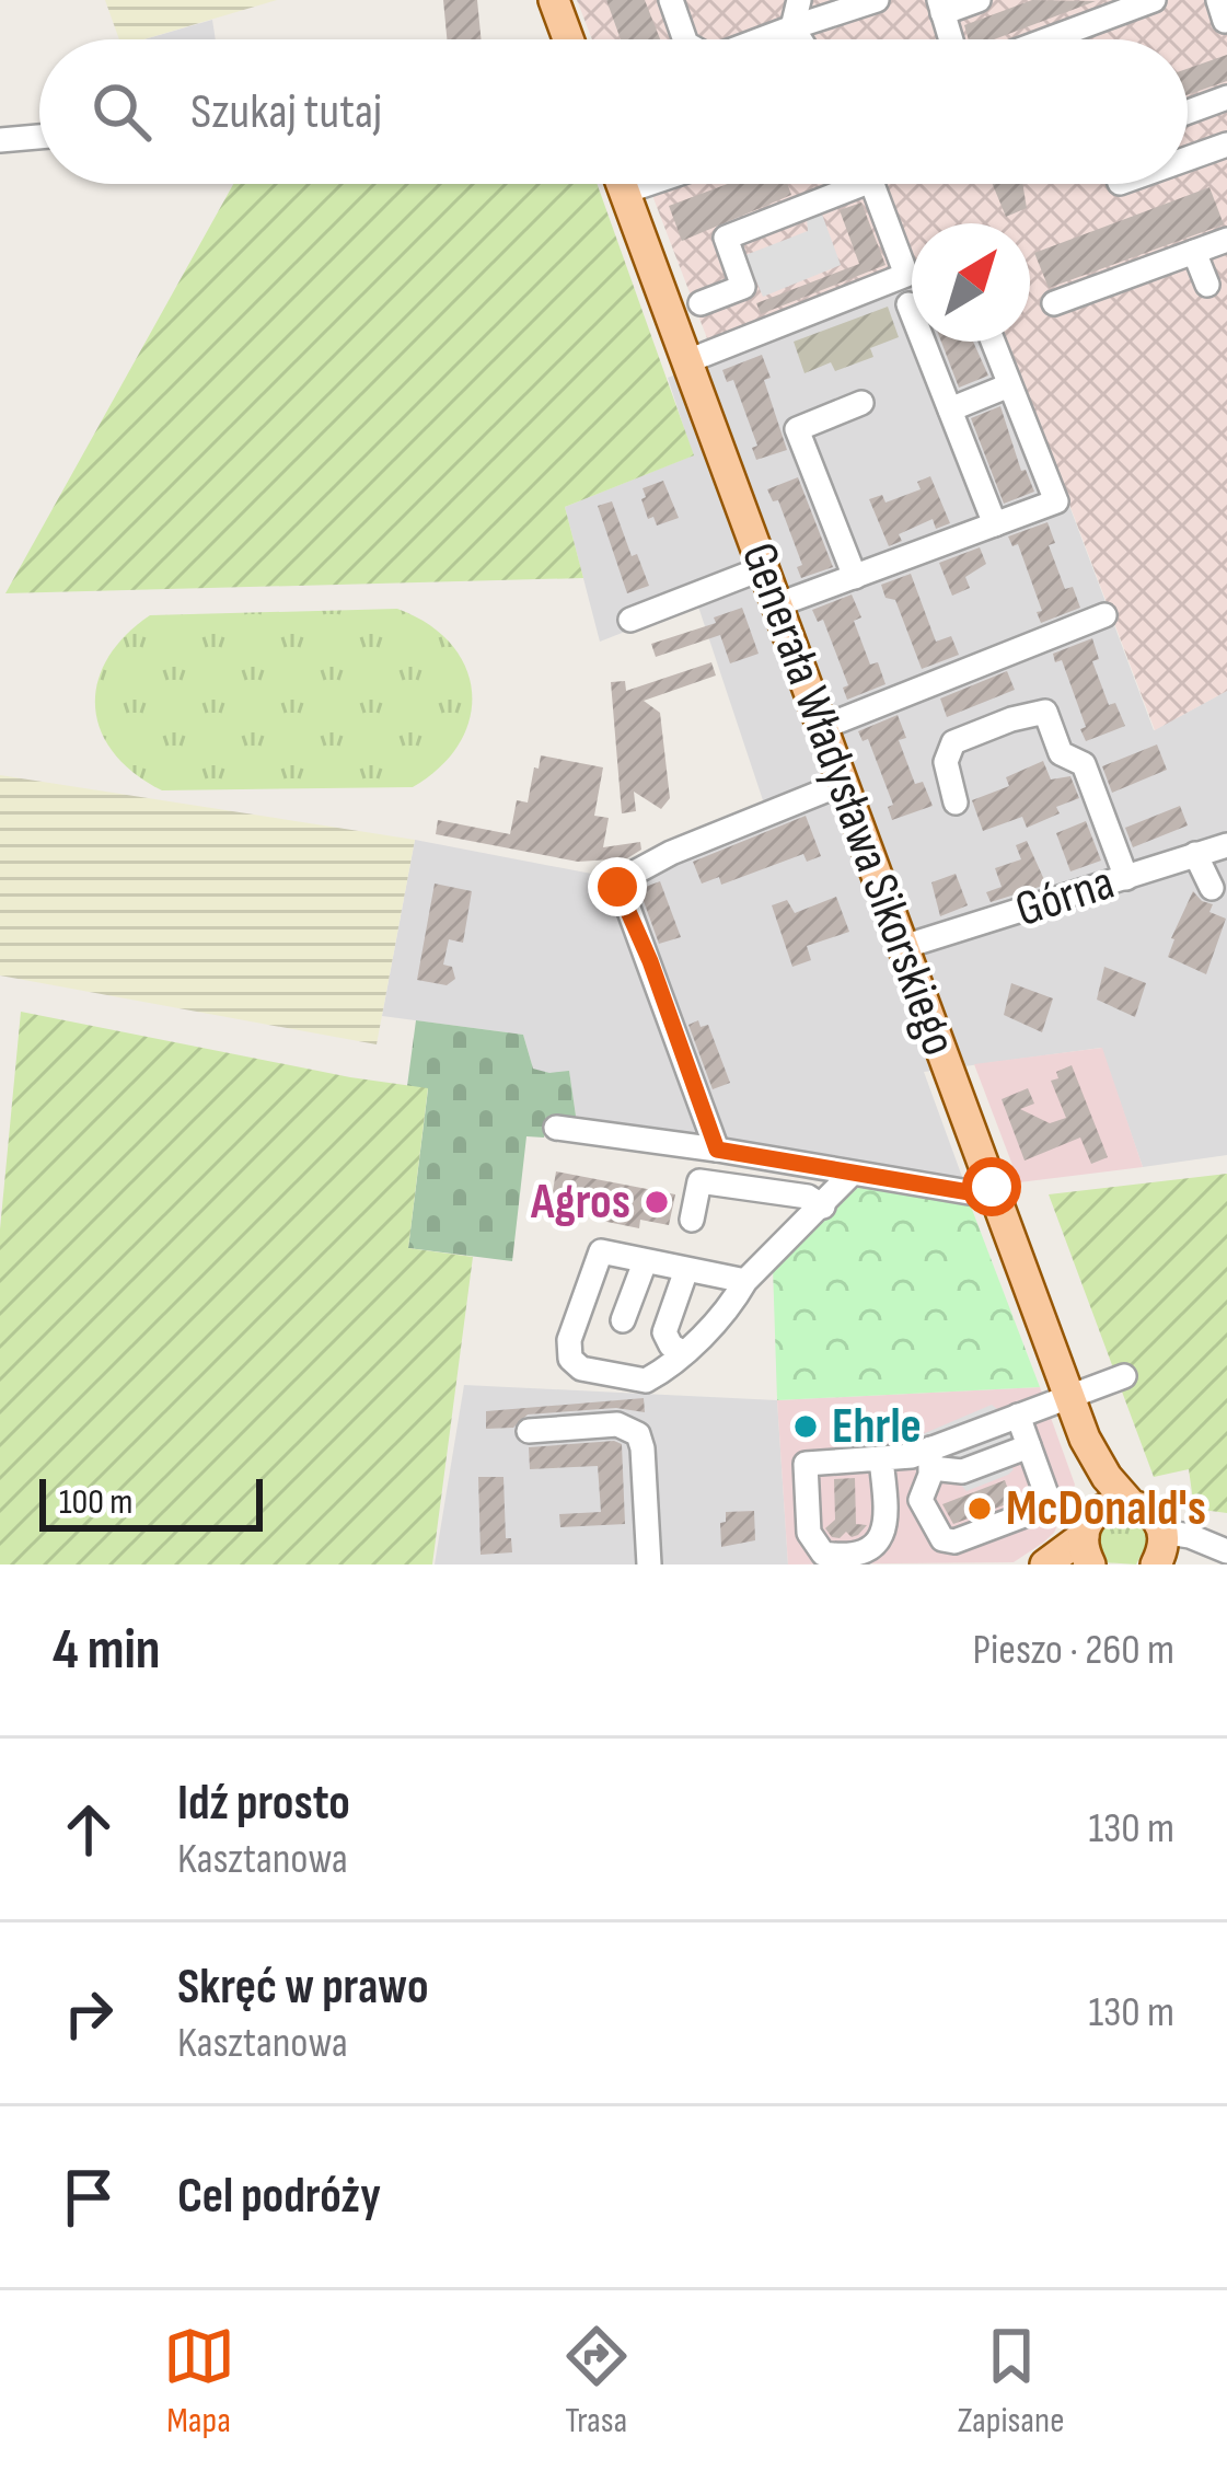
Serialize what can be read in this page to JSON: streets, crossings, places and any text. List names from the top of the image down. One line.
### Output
{"streets":{"main road":["Generała Władysława Sikorskiego"],"street":["Górna"]},"crossings":[["Generała Władysława Sikorskiego","Górna"]],"places":["Agros","Ehrle","McDonald's"],"scale_bar":"100 m","north":"top right","page":{"search":"Szukaj tutaj","scale":"100 m","heading":["4 min","Pieszo · 260 m"],"list":[["Idź prosto","Kasztanowa","130 m"],["Skręć w prawo","Kasztanowa","130 m"],"Cel podróży"],"nav":["Mapa","Trasa","Zapisane"]}}
